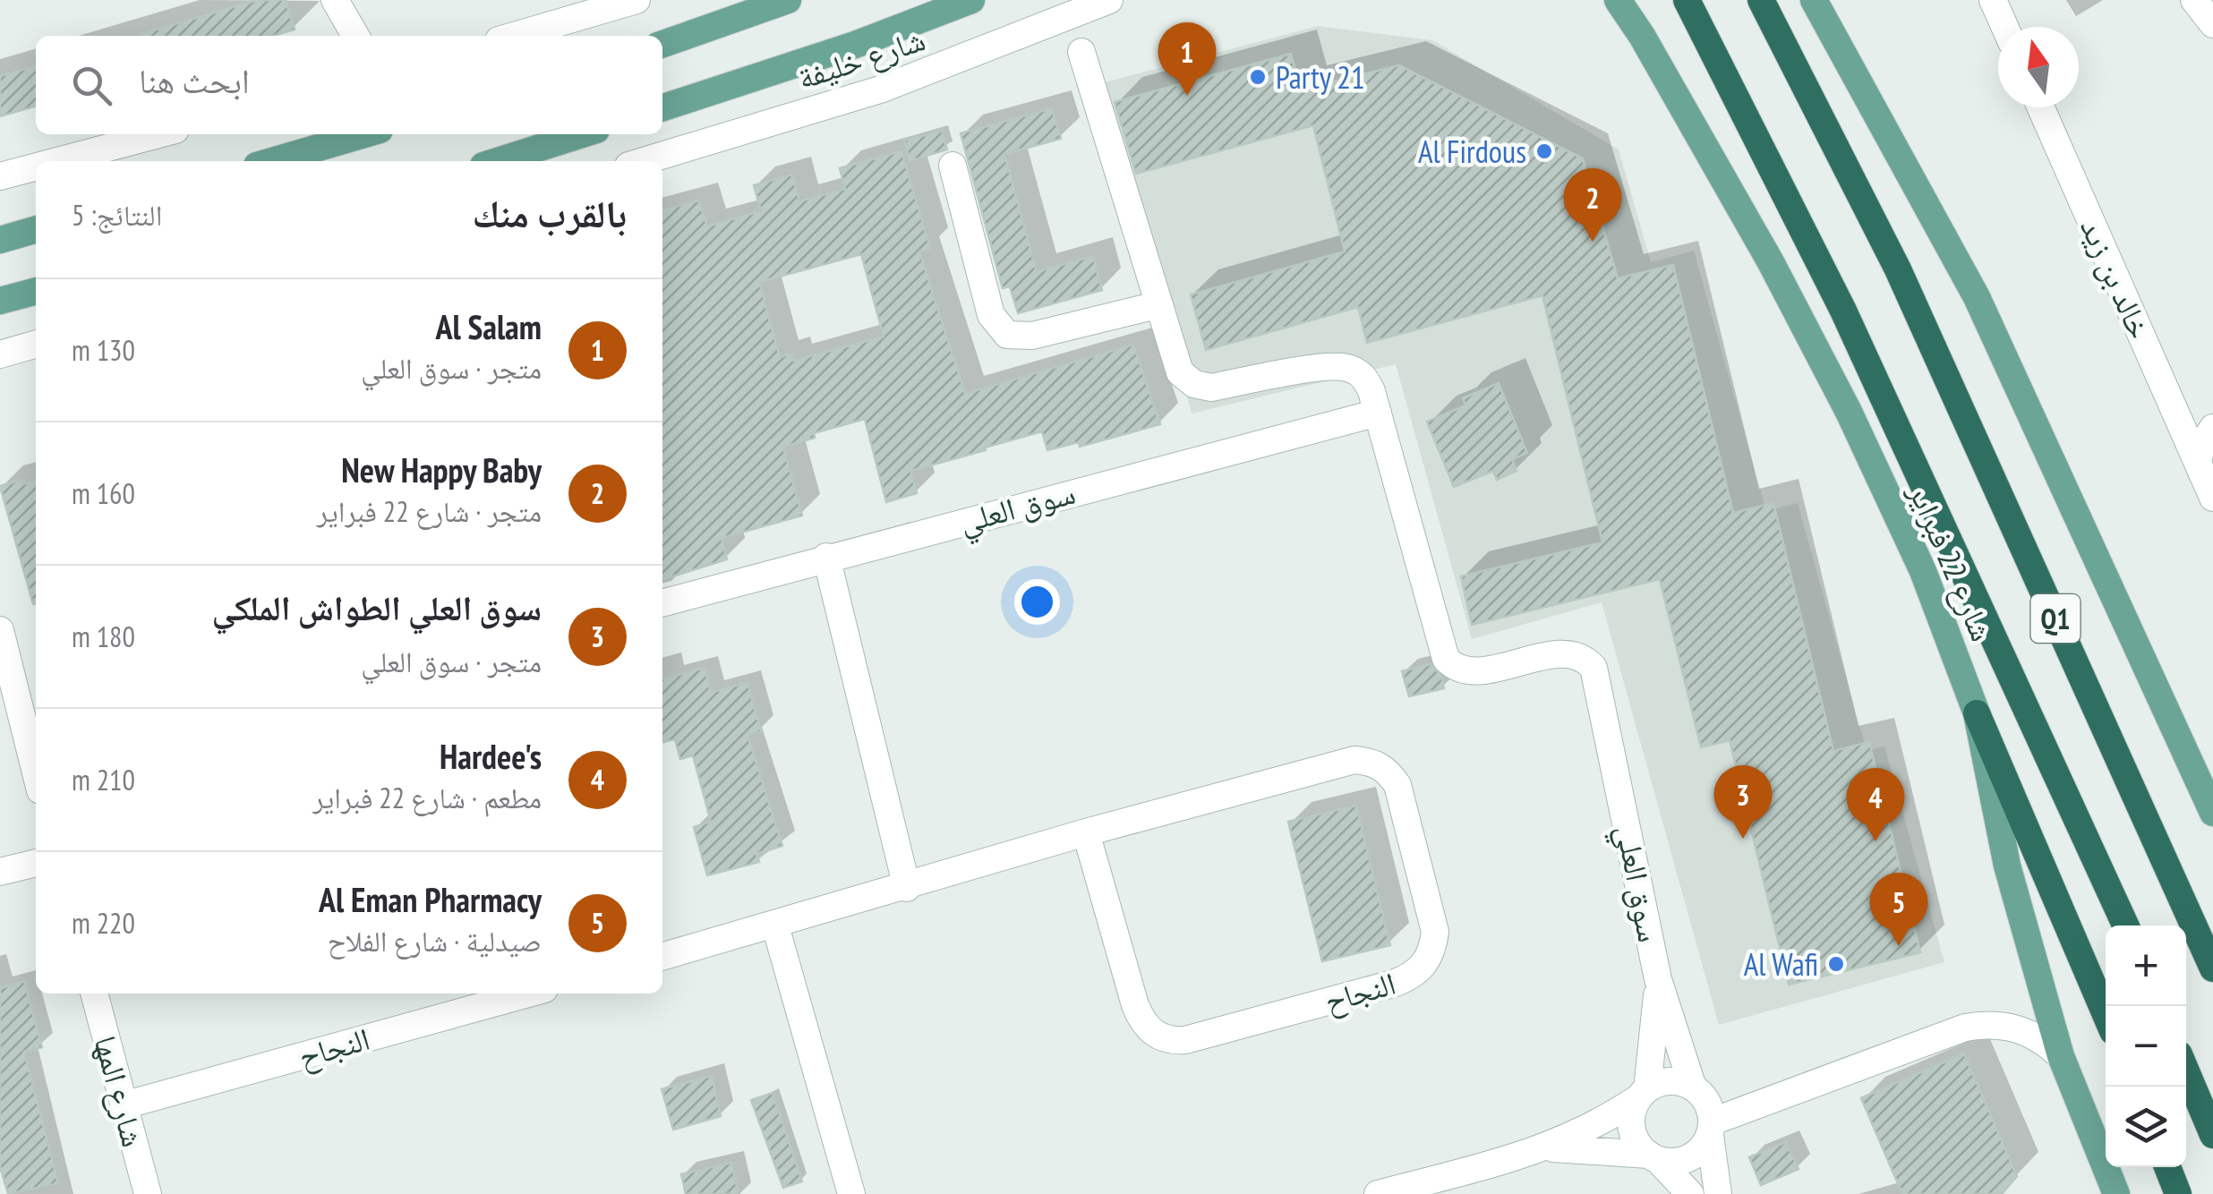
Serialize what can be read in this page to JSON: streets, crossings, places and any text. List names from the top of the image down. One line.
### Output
{"streets":{"highway":["شارع 22 فبراير","Q1"],"main road":["شارع خليفة"],"street":["خالد بن زيد","سوق العلي","النجاح","شارع المها"]},"crossings":[["النجاح","شارع المها"]],"places":["Party 21","Al Firdous","Al Wafi"],"north":"top","page":{"pins":["1","2","3","4","5"],"search":"ابحث هنا","heading":["بالقرب منك","النتائج: 5"],"list":[{"mark":"1","name":"Al Salam","note":"متجر · سوق العلي","value":"130 m"},{"mark":"2","name":"New Happy Baby","note":"متجر · شارع 22 فبراير","value":"160 m"},{"mark":"3","name":"سوق العلي الطواش الملكي","note":"متجر · سوق العلي","value":"180 m"},{"mark":"4","name":"Hardee's","note":"مطعم · شارع 22 فبراير","value":"210 m"},{"mark":"5","name":"Al Eman Pharmacy","note":"صيدلية · شارع الفلاح","value":"220 m"}],"map_buttons":["+","−"]}}
